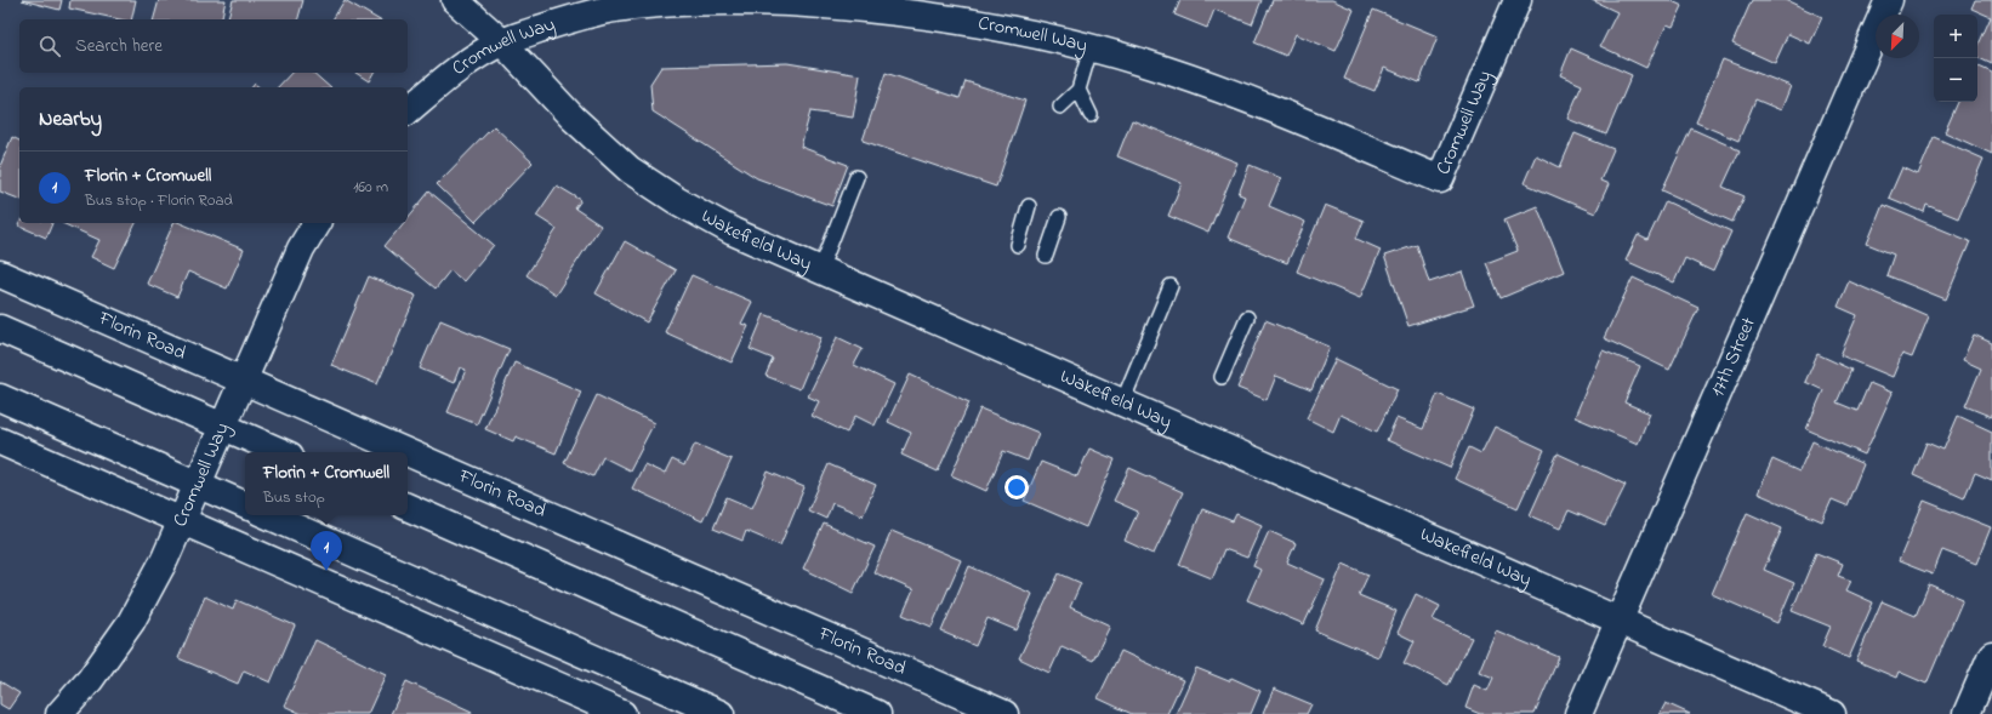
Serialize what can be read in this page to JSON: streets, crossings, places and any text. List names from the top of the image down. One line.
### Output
{"streets":{"street":["Cromwell Way","Wakefield Way","Florin Road","17th Street"]},"crossings":[["Cromwell Way","Wakefield Way"],["Cromwell Way","Florin Road"],["Wakefield Way","17th Street"]],"north":"bottom left","page":{"map_buttons":["+","−"],"search":"Search here","heading":"Nearby","list":[{"mark":"1","name":"Florin + Cromwell","note":"Bus stop · Florin Road","value":"160 m"}],"popup":["Florin + Cromwell","Bus stop"],"pins":"1"}}
